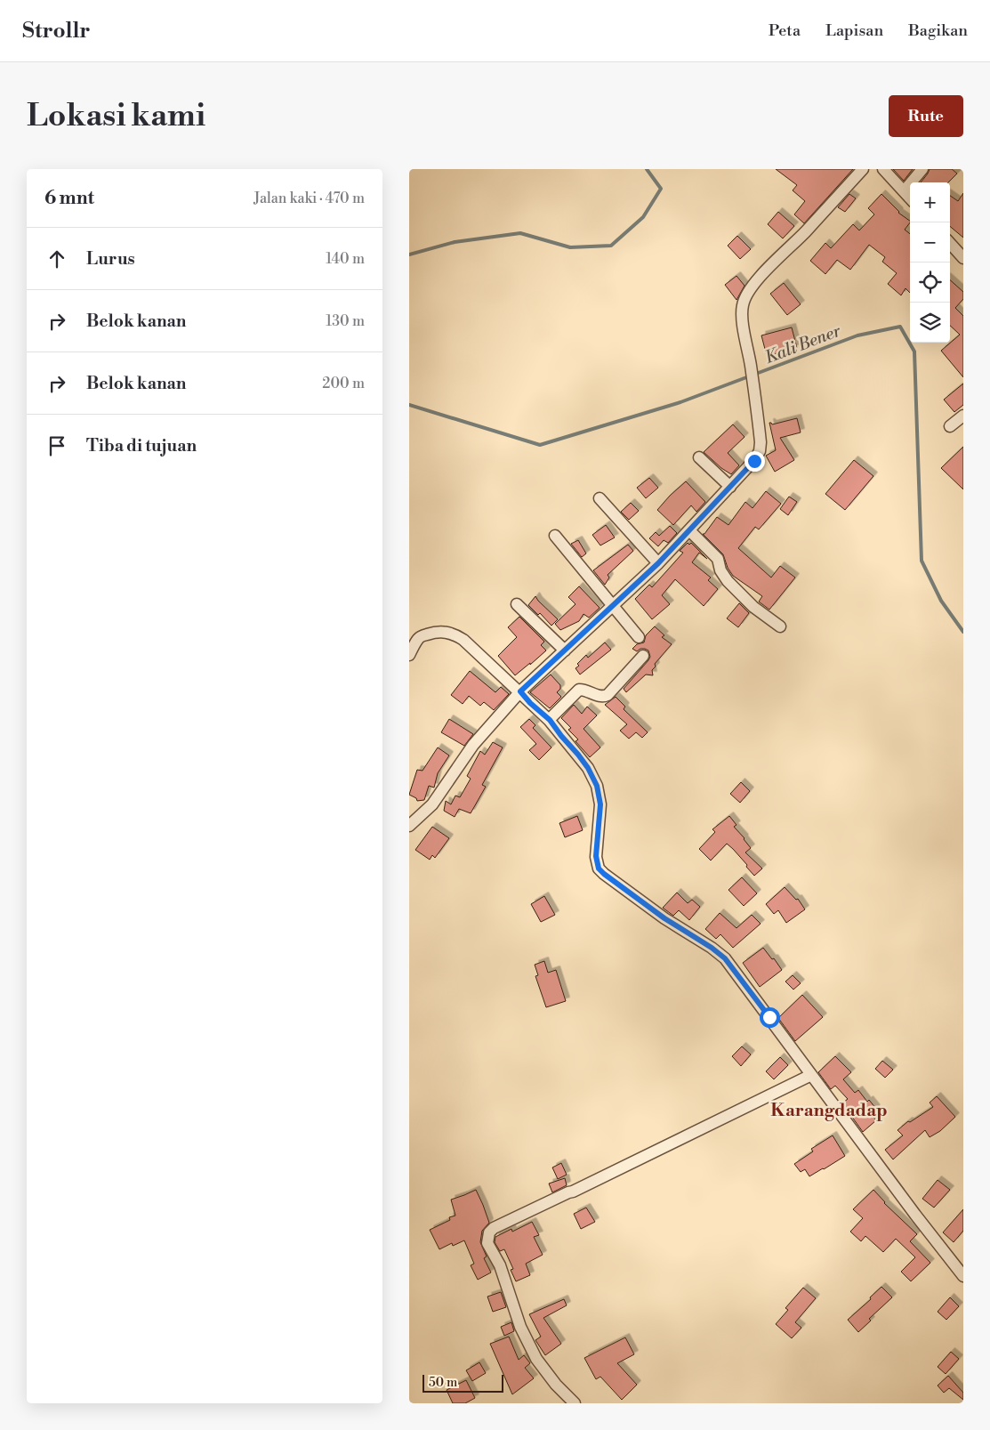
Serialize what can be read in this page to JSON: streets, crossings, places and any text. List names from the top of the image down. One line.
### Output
{"districts":["Karangdadap"],"water":["Kali Bener"],"scale_bar":"50 m","page":{"header":"Strollr","nav":["Peta","Lapisan","Bagikan"],"buttons":"Rute","title":"Lokasi kami","heading":["6 mnt","Jalan kaki · 470 m"],"map_buttons":["+","−"],"list":[["Lurus","140 m"],["Belok kanan","130 m"],["Belok kanan","200 m"],"Tiba di tujuan"],"scale":"50 m"}}
